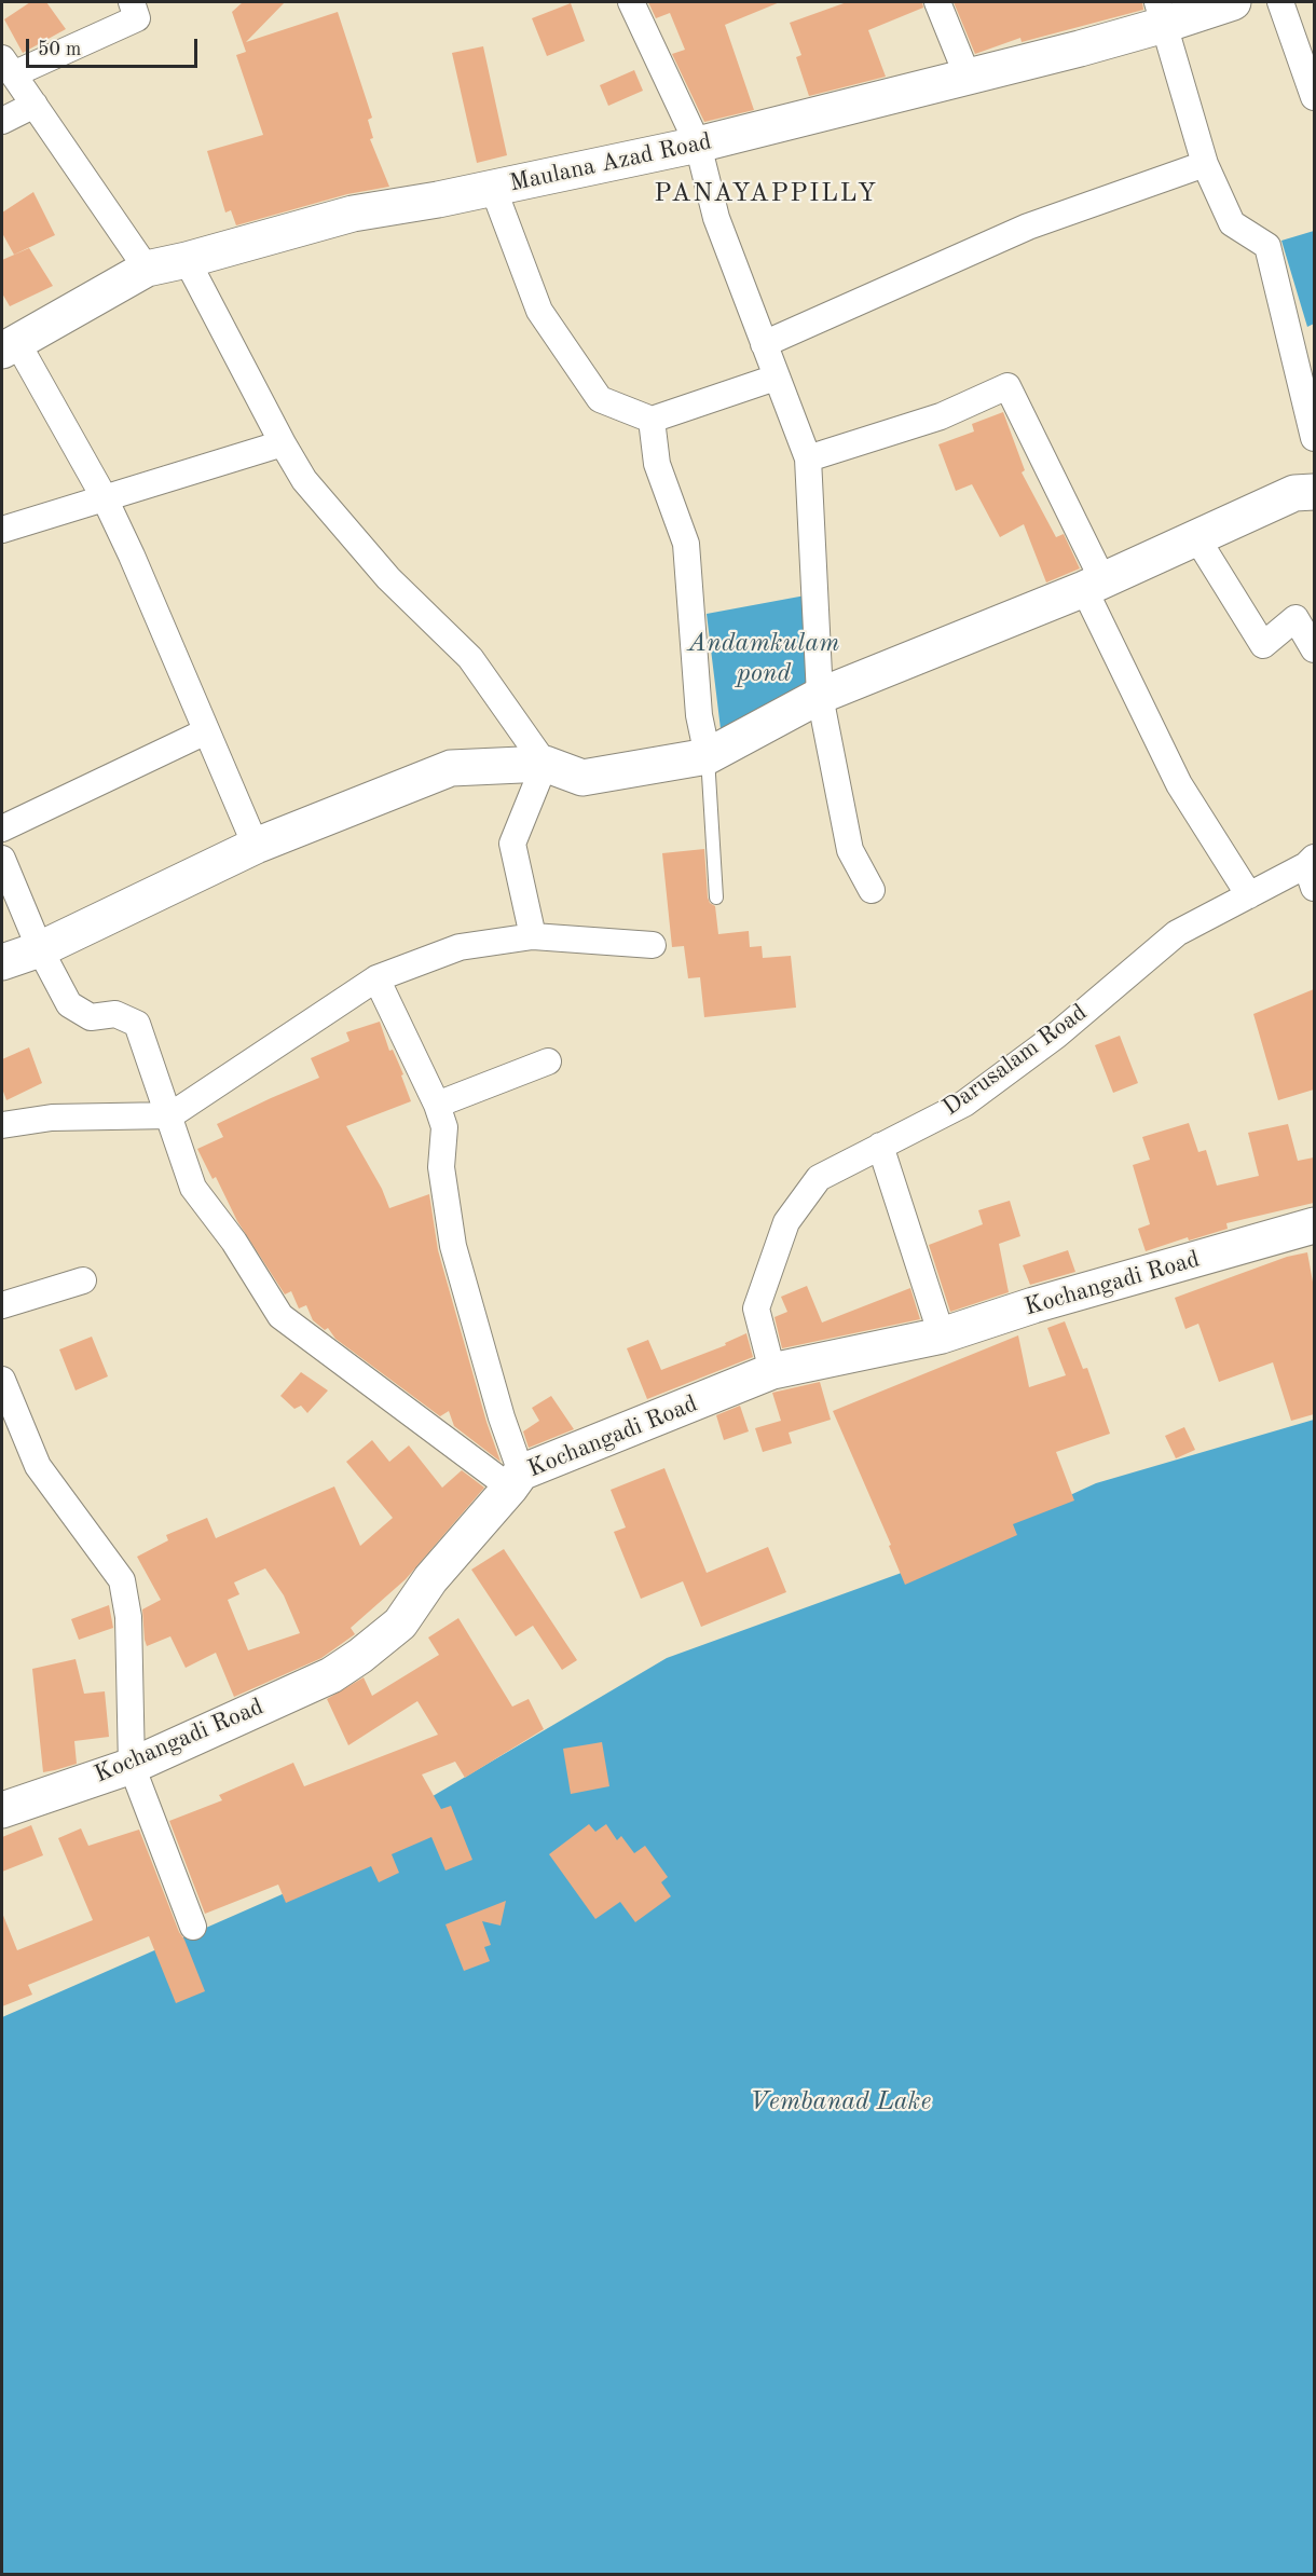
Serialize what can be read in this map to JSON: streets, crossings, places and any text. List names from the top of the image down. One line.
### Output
{"streets":{"street":["Maulana Azad Road","Darusalam Road","Kochangadi Road"]},"crossings":[["Darusalam Road","Kochangadi Road"]],"districts":["PANAYAPPILLY"],"water":["Andamkulam pond","Vembanad Lake"],"scale_bar":"50 m"}
